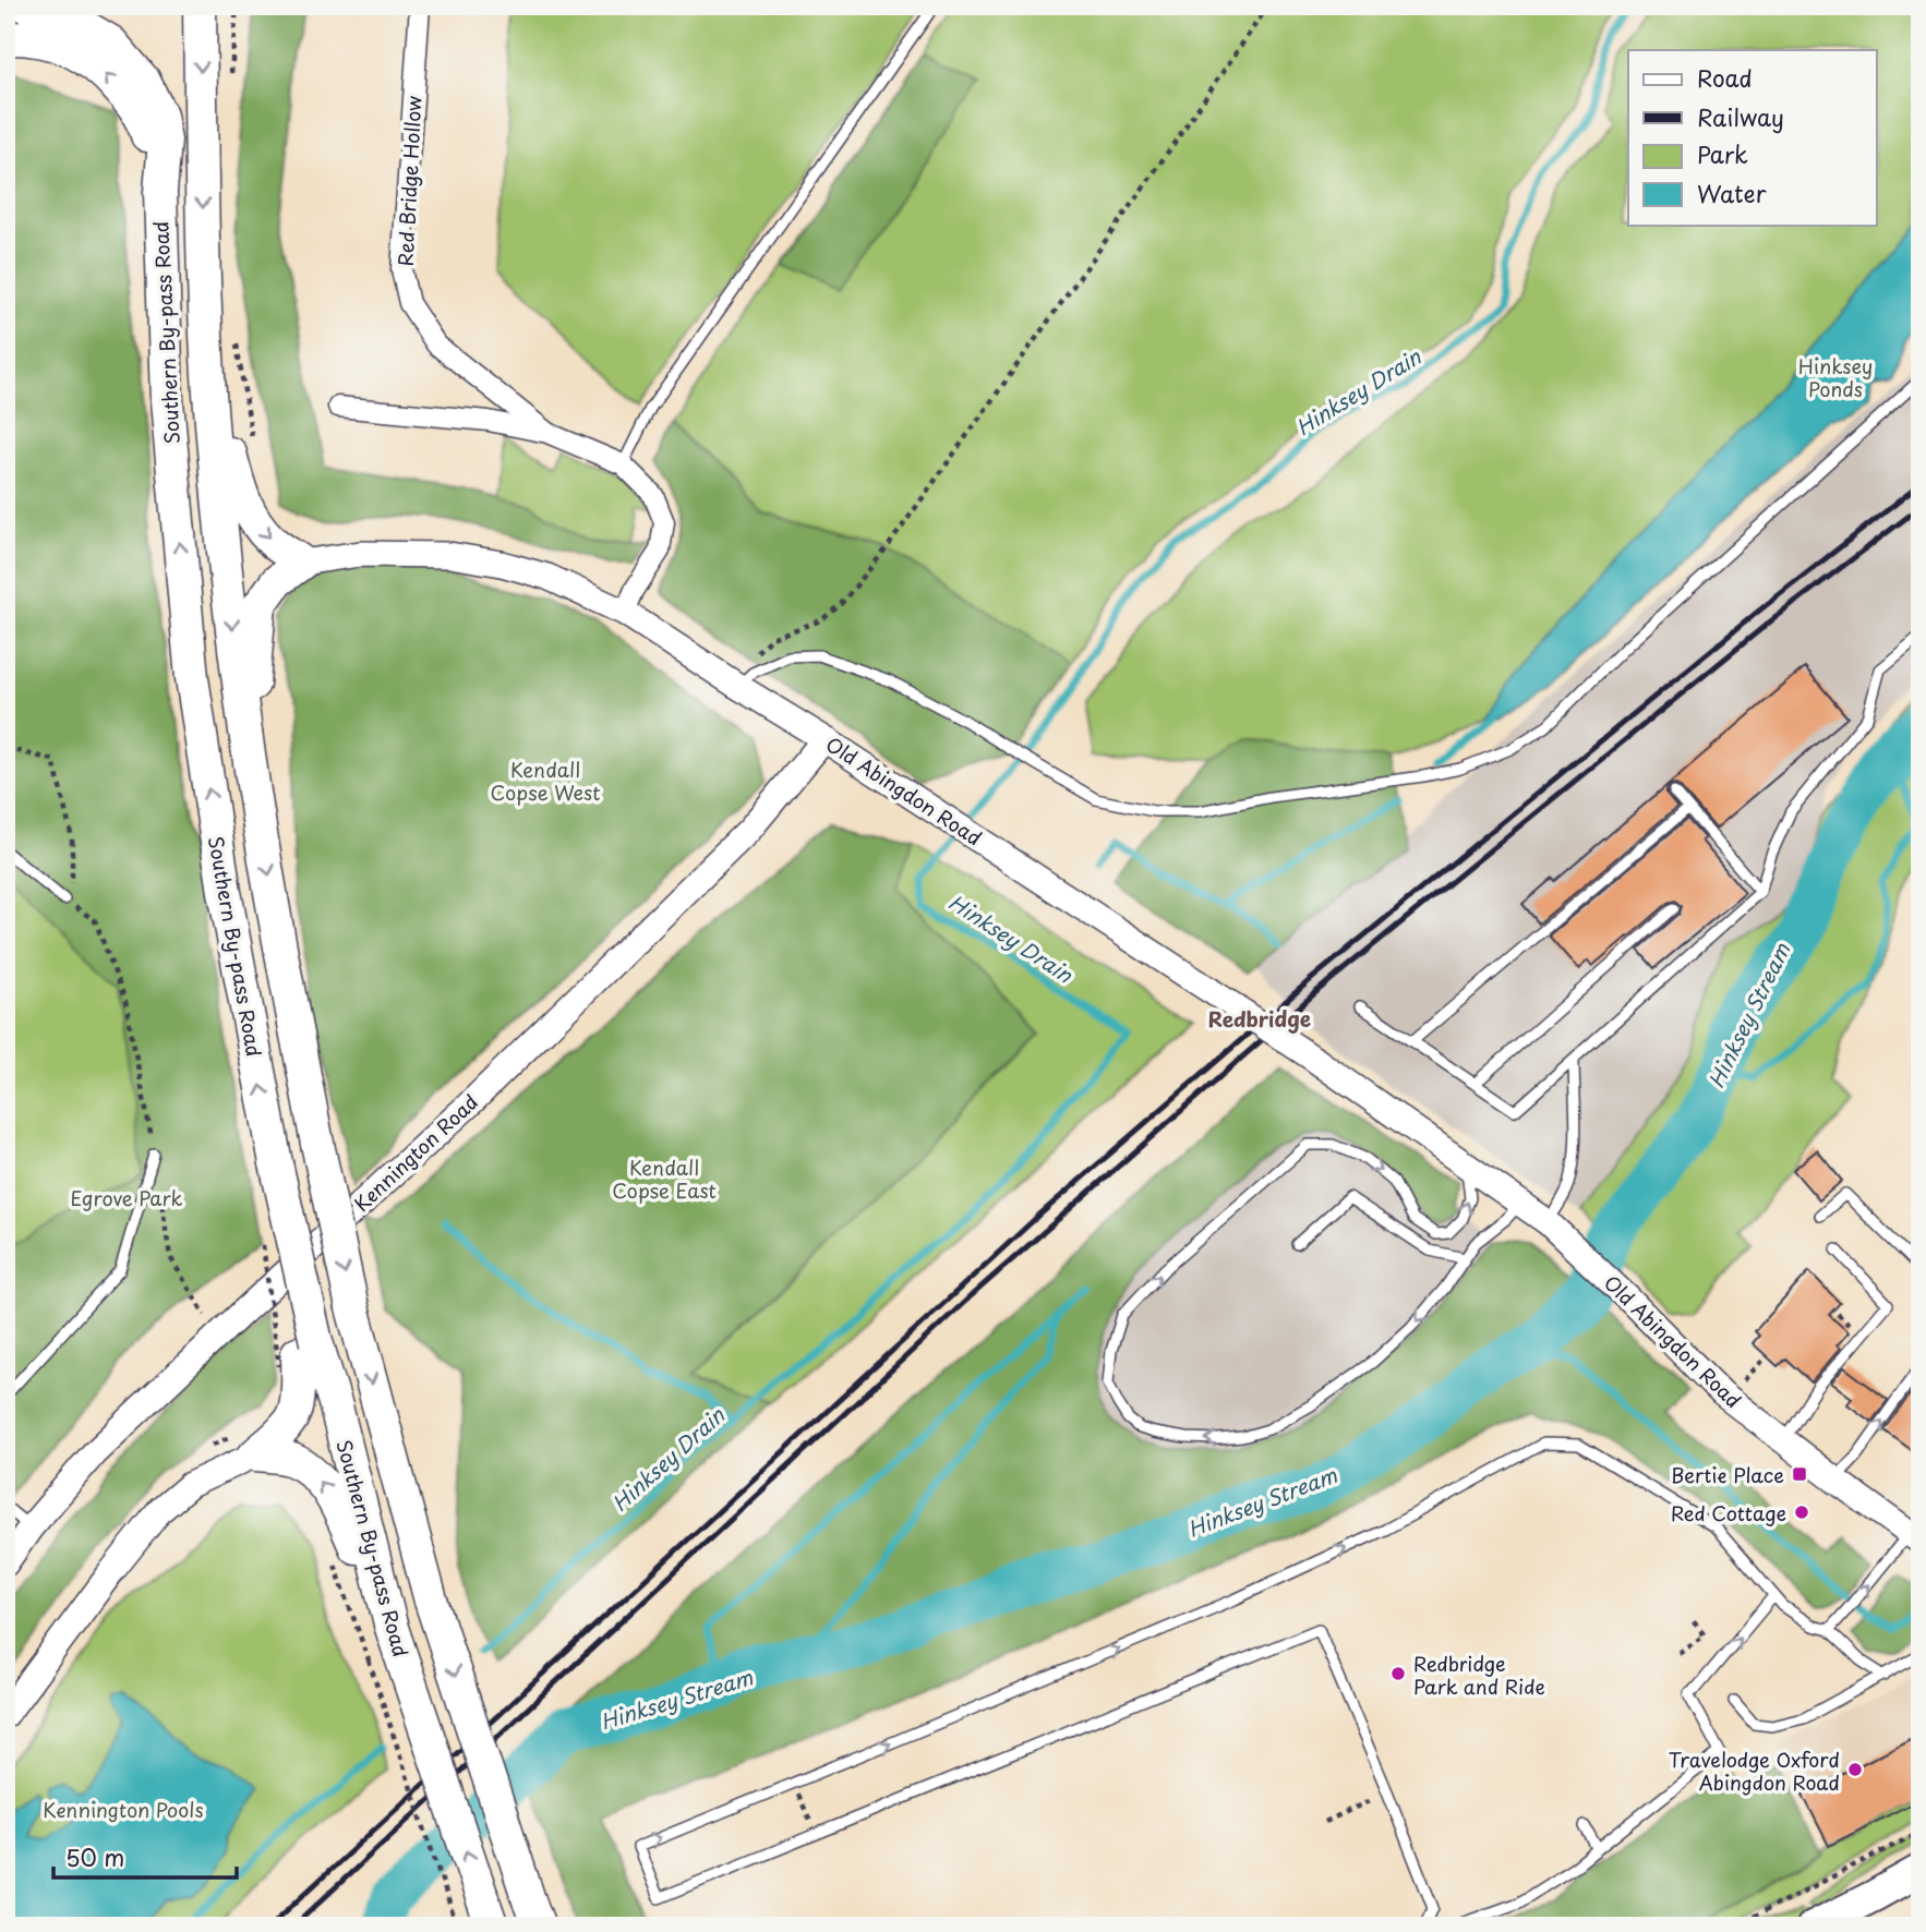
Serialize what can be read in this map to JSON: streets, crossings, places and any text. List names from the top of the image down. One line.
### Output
{"streets":{"highway":["Southern By-pass Road"],"street":["Red Bridge Hollow","Old Abingdon Road","Kennington Road"]},"crossings":[["Red Bridge Hollow","Old Abingdon Road"],["Old Abingdon Road","Kennington Road"]],"districts":["Redbridge"],"water":["Hinksey Drain","Hinksey Stream"],"parks":["Hinksey Ponds","Kendall Copse West","Kendall Copse East","Egrove Park","Kennington Pools"],"places":{"transit":["Bertie Place"],"other":["Red Cottage","Redbridge Park and Ride","Travelodge Oxford Abingdon Road"]},"legend":["Road","Railway","Park","Water"],"scale_bar":"50 m"}
